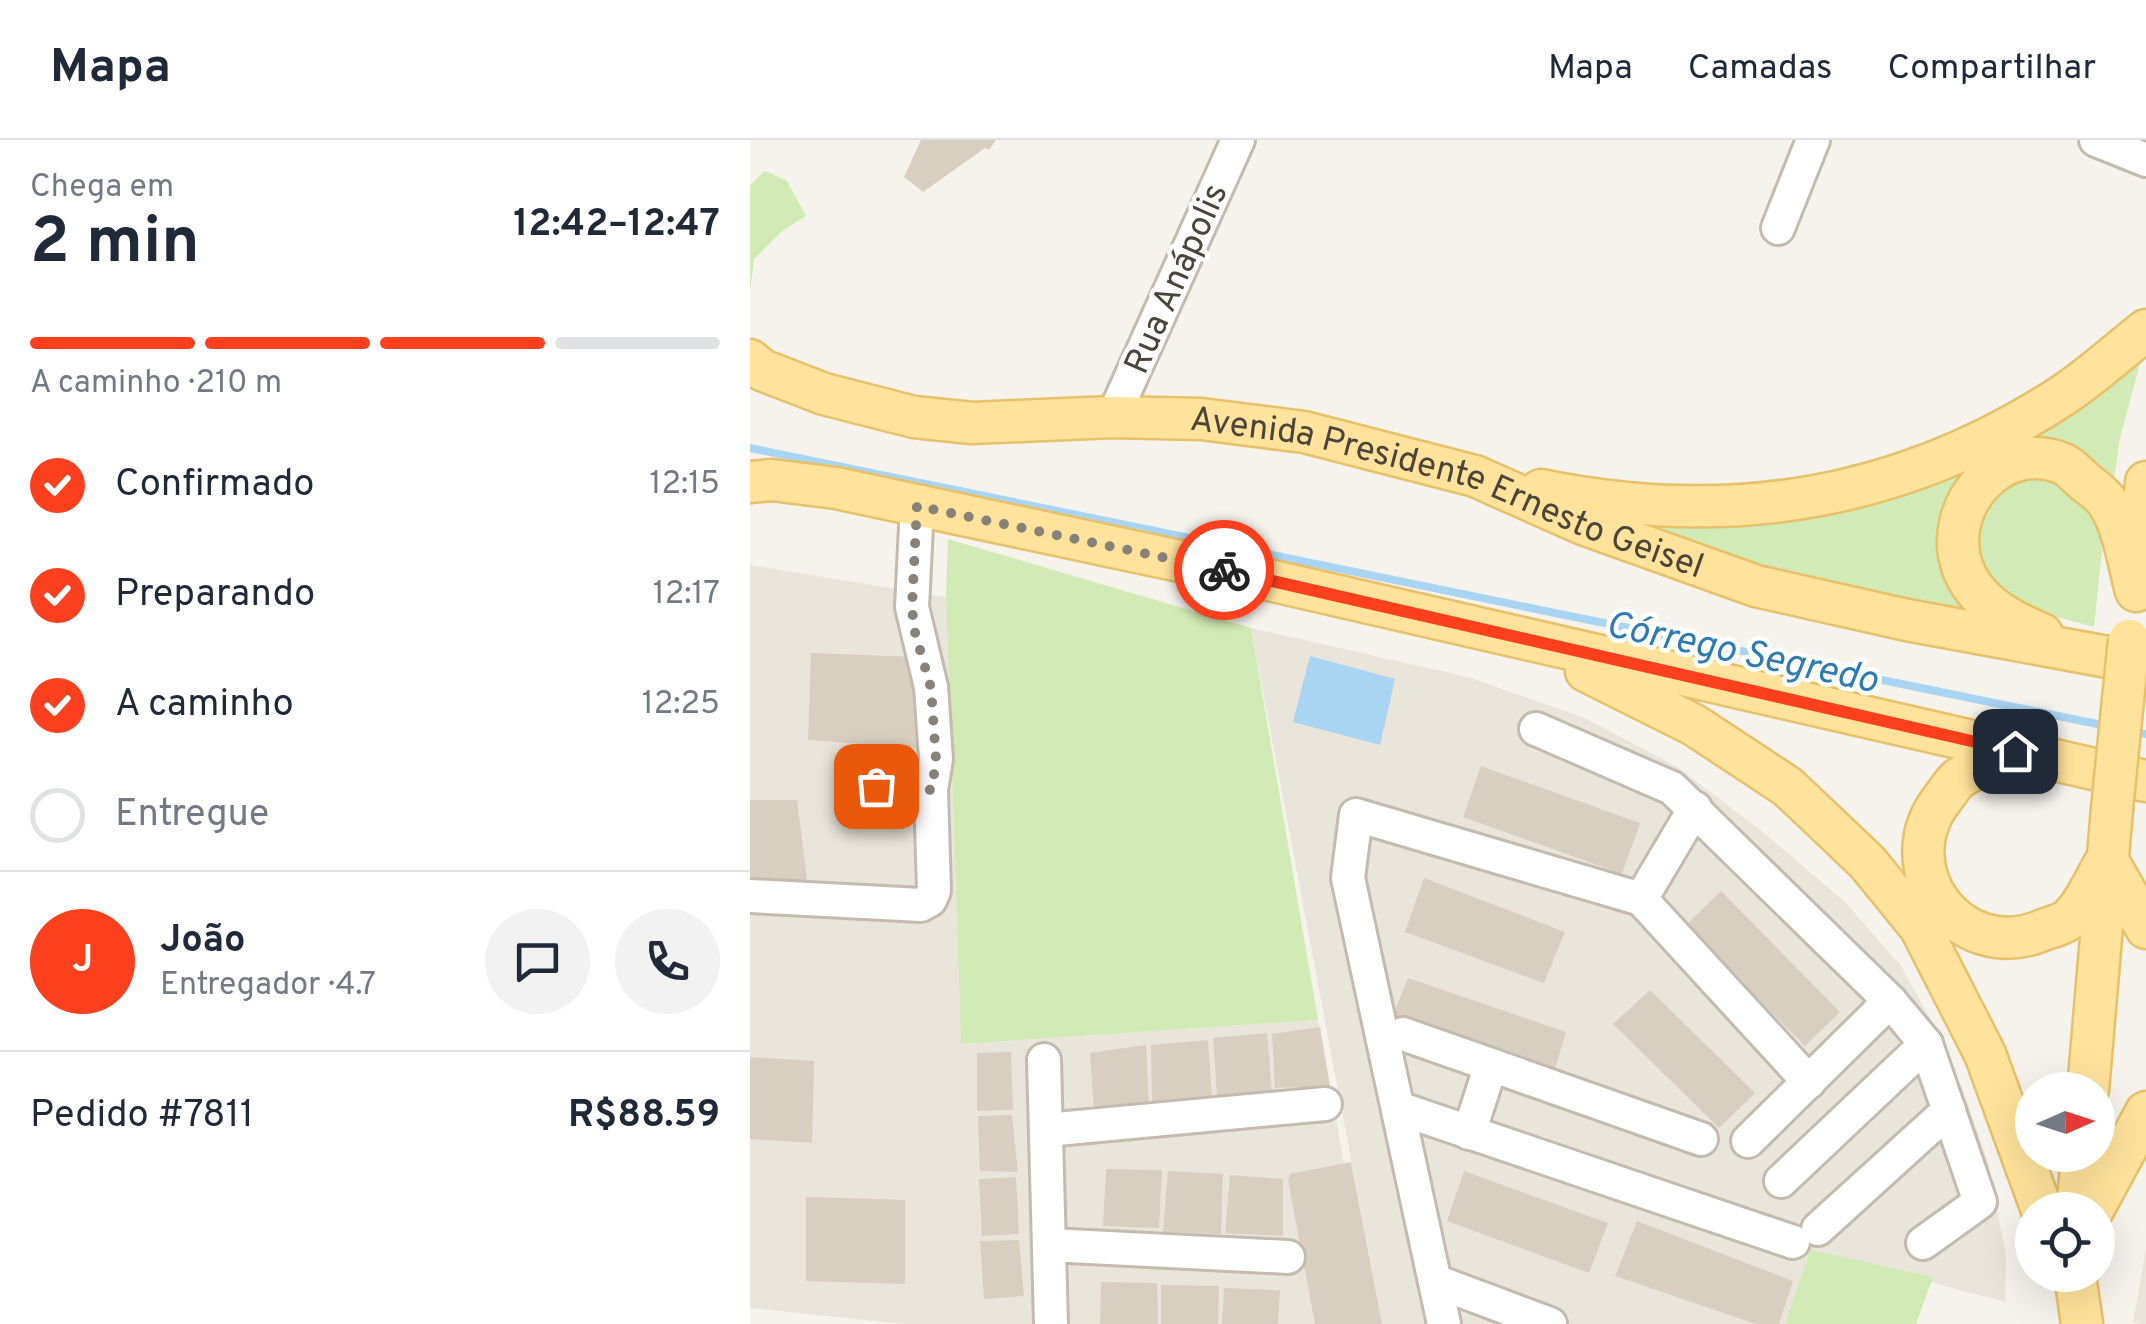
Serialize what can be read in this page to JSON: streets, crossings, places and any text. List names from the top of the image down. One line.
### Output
{"streets":{"main road":["Avenida Presidente Ernesto Geisel"],"street":["Rua Anápolis"]},"crossings":[["Rua Anápolis","Avenida Presidente Ernesto Geisel"]],"water":["Córrego Segredo"],"north":"right","page":{"header":"Mapa","nav":["Mapa","Camadas","Compartilhar"],"heading":["2 min","Chega em","12:42–12:47"],"panel":["João","Entregador · 4.7","Pedido #7811","R$88.59"],"bar":"A caminho · 210 m","list":[["Confirmado","12:15"],["Preparando","12:17"],["A caminho","12:25"],"Entregue"],"round":"J"}}
